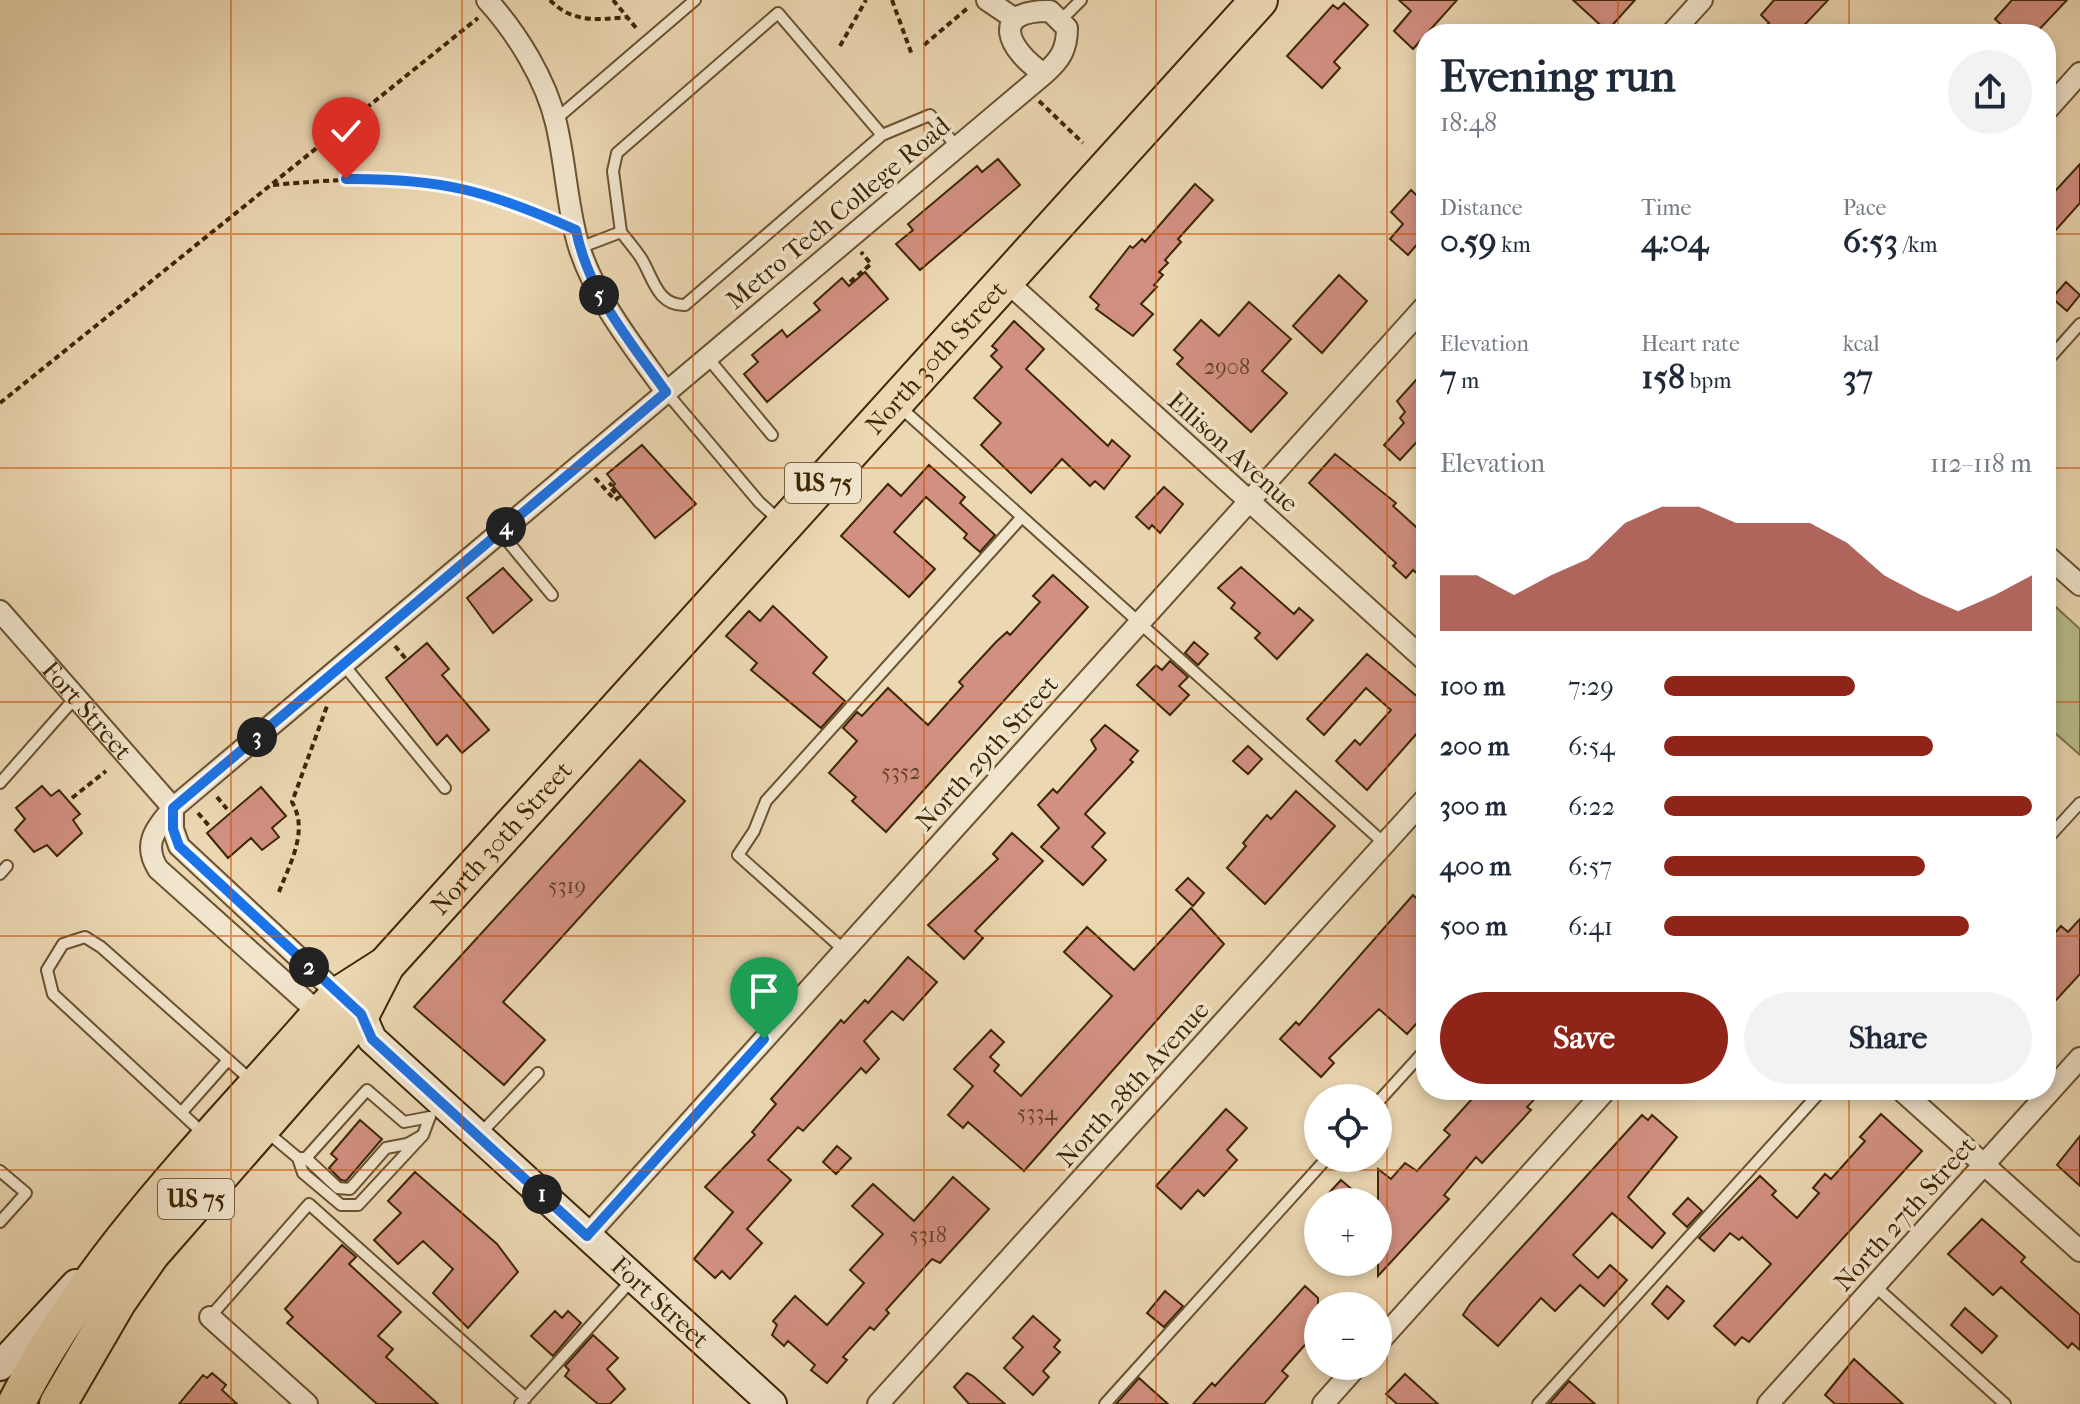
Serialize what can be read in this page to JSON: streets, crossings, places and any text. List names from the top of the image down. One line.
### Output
{"streets":{"highway":["North 30th Street","US 75"],"street":["Metro Tech College Road","Ellison Avenue","Fort Street","North 29th Street","North 28th Avenue","North 27th Street"]},"crossings":[["Metro Tech College Road","Fort Street"],["North 30th Street","Ellison Avenue"],["North 30th Street","US 75"],["North 30th Street","Fort Street"],["Ellison Avenue","North 29th Street"],["Fort Street","North 29th Street"]],"house_numbers":["2908","5352","5319","5334","5318"],"page":{"heading":["Evening run","18:48"],"stats":[["Distance","0.59 km"],["Time","4:04"],["Pace","6:53 /km"],["Elevation","7 m"],["Heart rate","158 bpm"],["kcal","37"]],"pins":["5","4","3","2","1"],"chart":["Elevation","112–118 m"],"list":[{"name":"100 m","note":"7:29"},{"name":"200 m","note":"6:54"},{"name":"300 m","note":"6:22"},{"name":"400 m","note":"6:57"},{"name":"500 m","note":"6:41"}],"buttons":["Save","Share"],"map_buttons":["+","−"]}}
